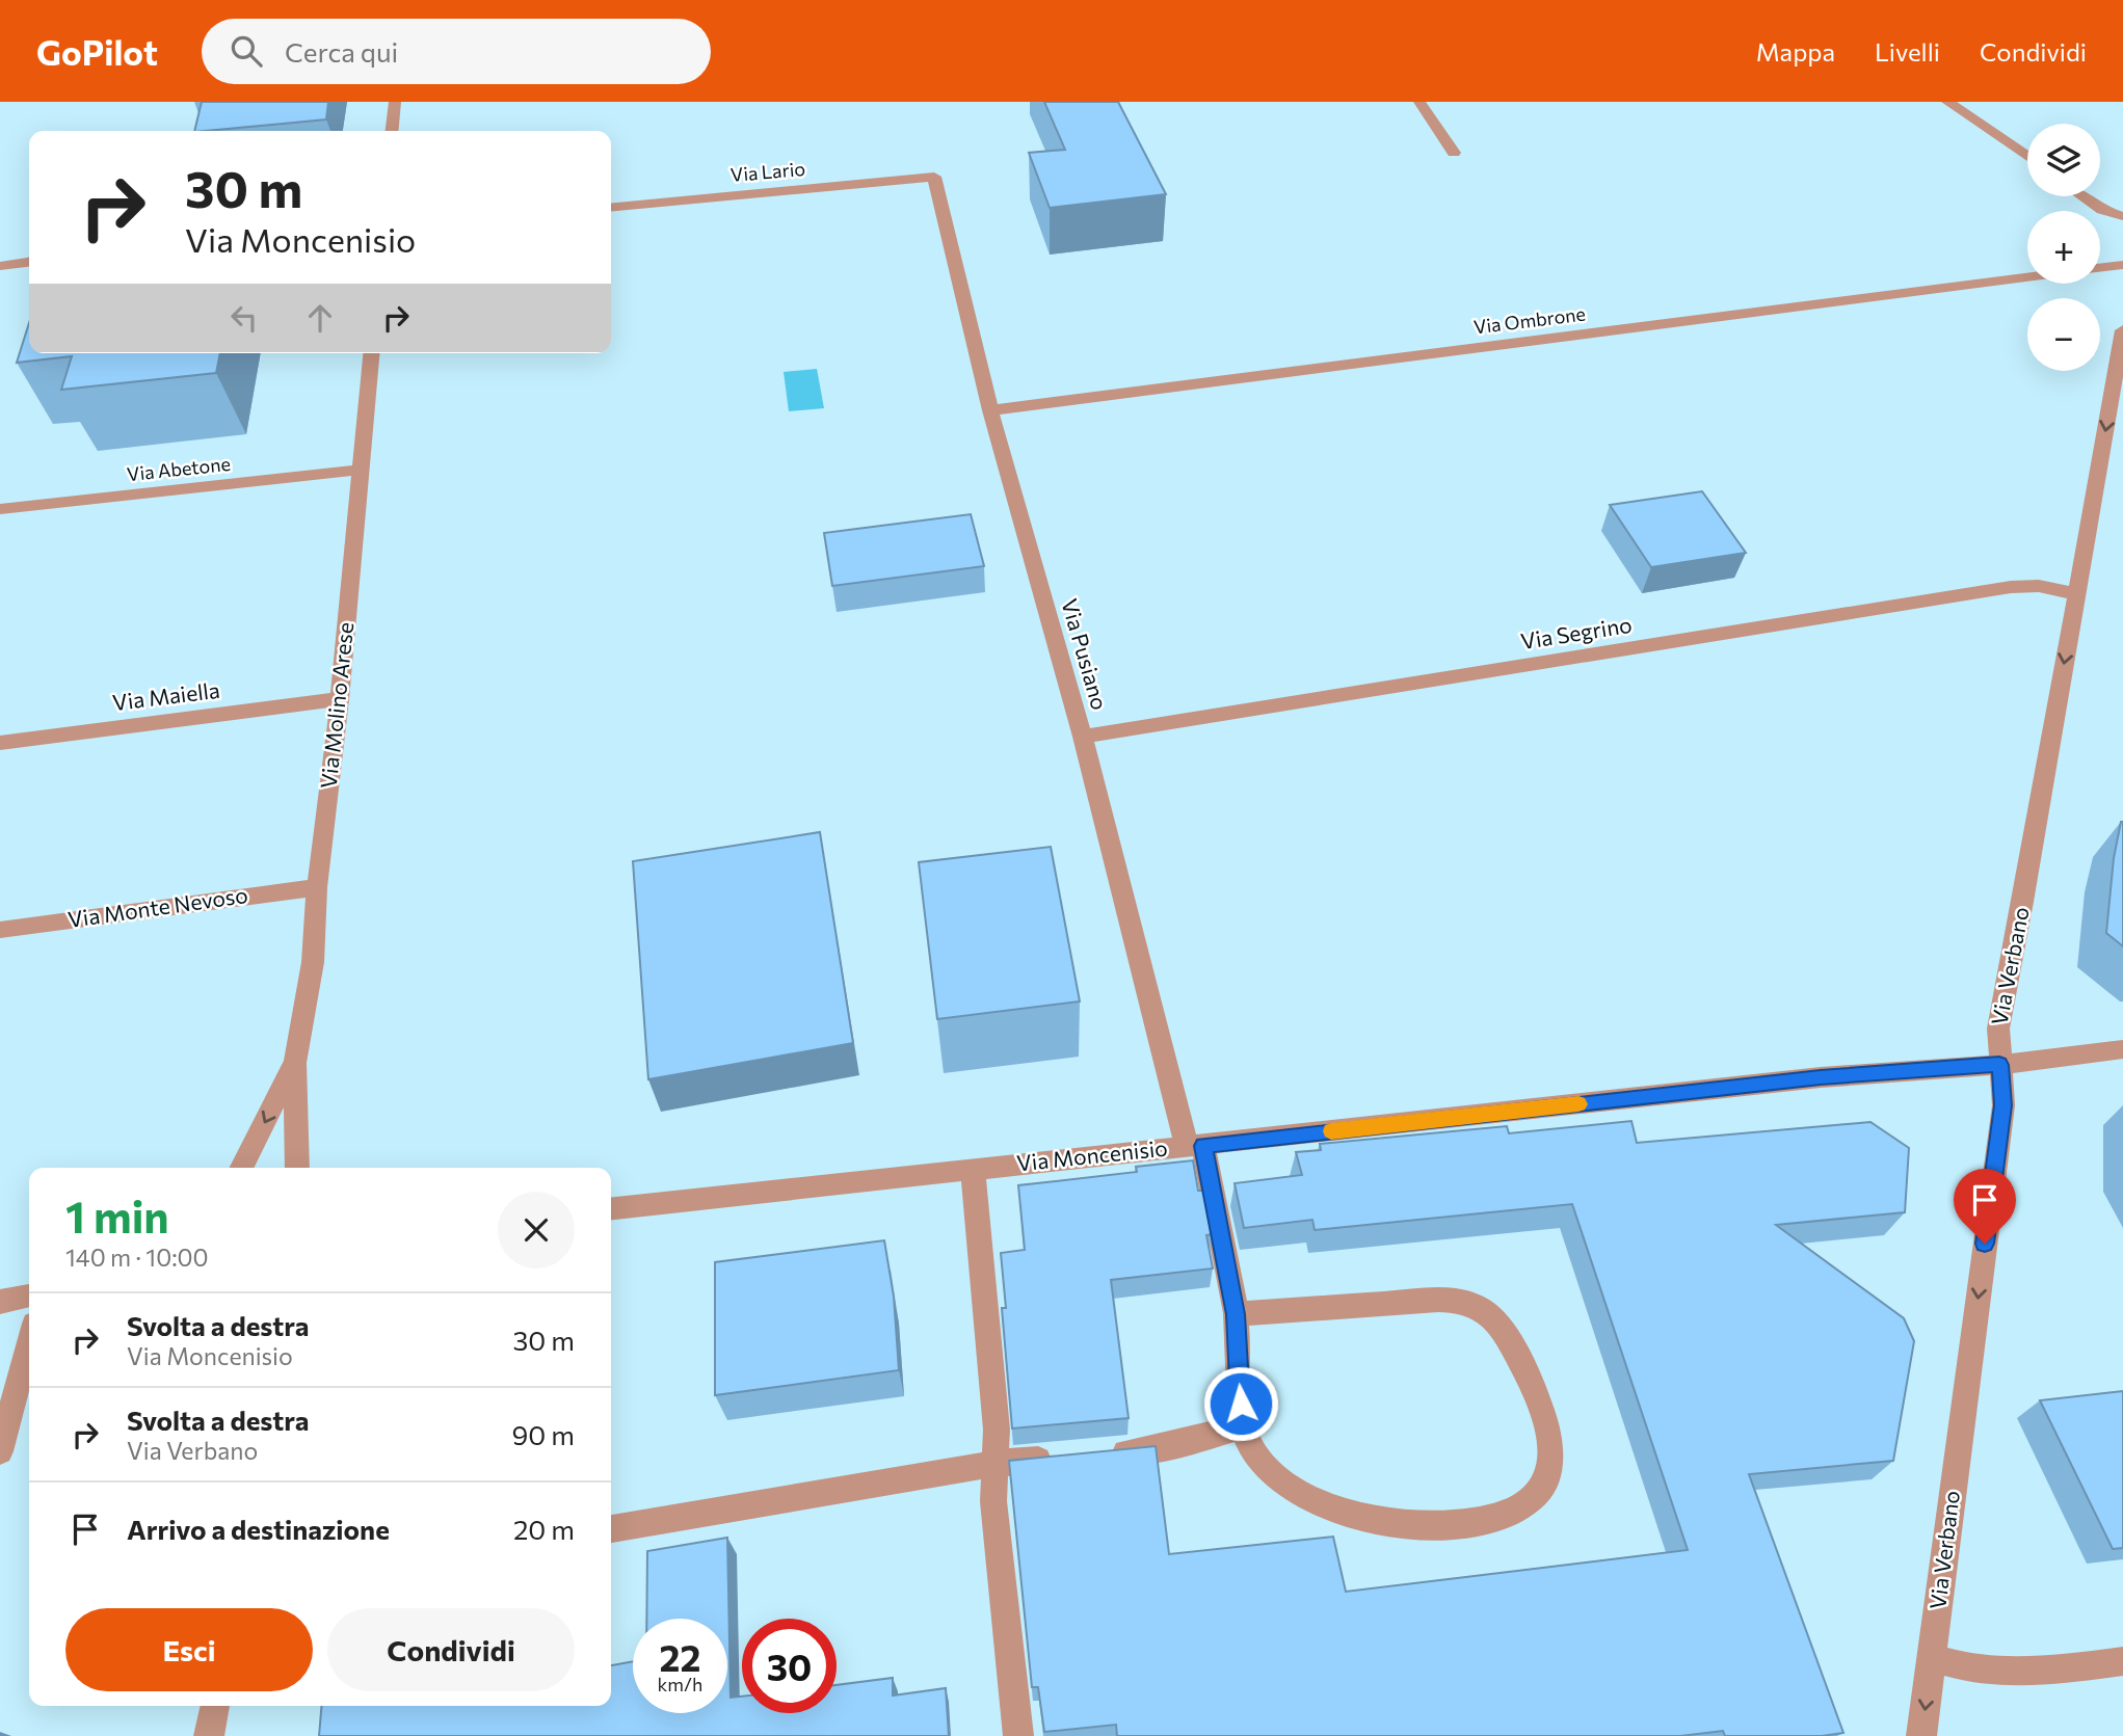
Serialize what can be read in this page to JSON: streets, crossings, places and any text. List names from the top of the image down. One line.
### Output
{"streets":{"street":["Via Lario","Via Ombrone","Via Abetone","Via Segrino","Via Pusiano","Via Maiella","Via Molino Arese","Via Monte Nevoso","Via Verbano","Via Moncenisio"]},"crossings":[["Via Lario","Via Pusiano"],["Via Ombrone","Via Pusiano"],["Via Abetone","Via Molino Arese"],["Via Segrino","Via Pusiano"],["Via Segrino","Via Verbano"],["Via Pusiano","Via Moncenisio"],["Via Maiella","Via Molino Arese"],["Via Molino Arese","Via Monte Nevoso"],["Via Verbano","Via Moncenisio"]],"one_way":["Via Verbano"],"page":{"header":"GoPilot","search":"Cerca qui","nav":["Mappa","Livelli","Condividi"],"map_buttons":["+","−"],"turn":["30 m","Via Moncenisio"],"heading":["1 min","140 m · 10:00"],"list":[{"name":"Svolta a destra","note":"Via Moncenisio","value":"30 m"},{"name":"Svolta a destra","note":"Via Verbano","value":"90 m"},{"name":"Arrivo a destinazione","value":"20 m"}],"buttons":["Esci","Condividi"],"speed":"22 km/h","limit":"30"}}
